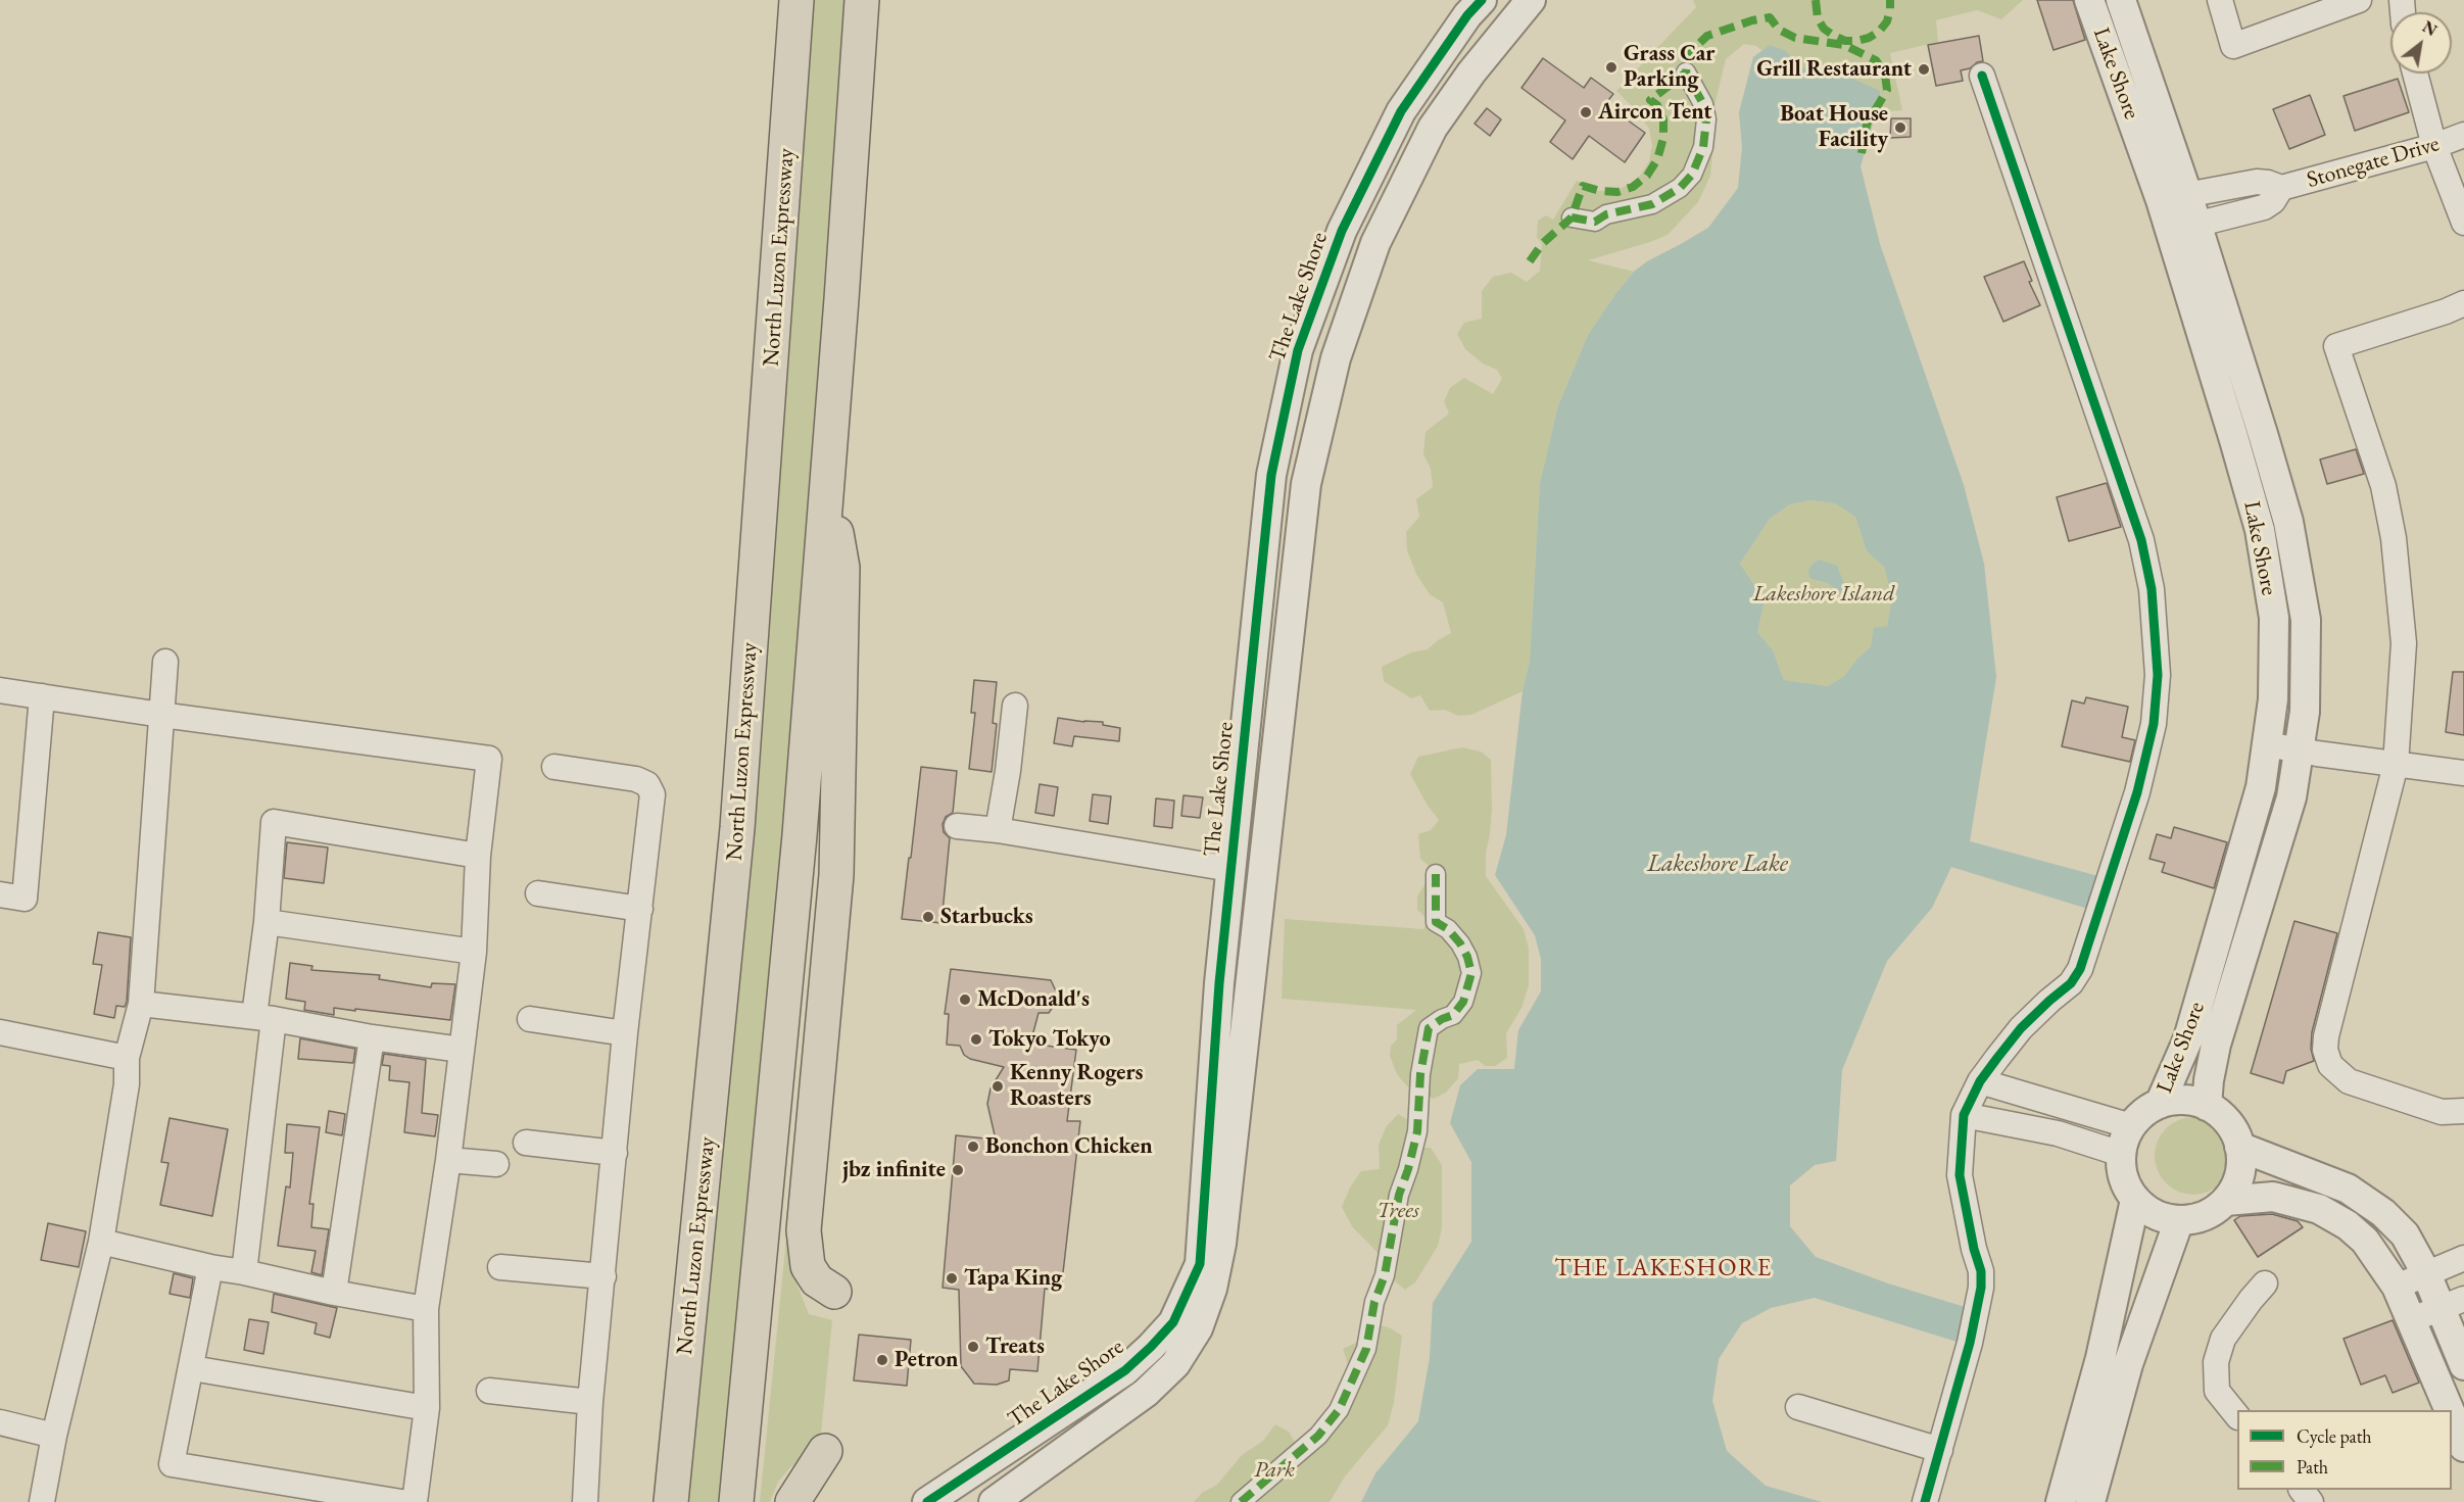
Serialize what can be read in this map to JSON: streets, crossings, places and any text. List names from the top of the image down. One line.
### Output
{"streets":{"highway":["North Luzon Expressway"],"street":["Lake Shore","Stonegate Drive","The Lake Shore"]},"crossings":[["Lake Shore","Stonegate Drive"]],"districts":["THE LAKESHORE"],"water":["Lakeshore Lake"],"parks":["Lakeshore Island","Trees","Park"],"places":["Grass Car Parking","Grill Restaurant","Aircon Tent","Boat House Facility","Starbucks","McDonald's","Tokyo Tokyo","Kenny Rogers Roasters","Bonchon Chicken","jbz infinite","Tapa King","Treats","Petron"],"legend":["Cycle path","Path"],"north":"top right"}
